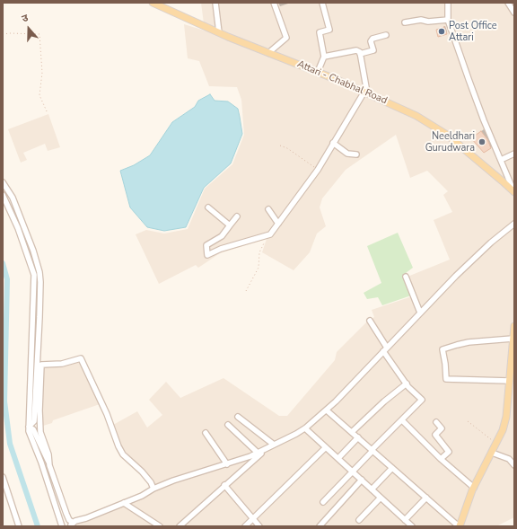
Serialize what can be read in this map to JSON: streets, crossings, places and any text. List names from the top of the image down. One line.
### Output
{"streets":{"main road":["Attari - Chabhal Road"]},"places":["Post Office Attari","Neeldhari Gurudwara"],"north":"top"}
